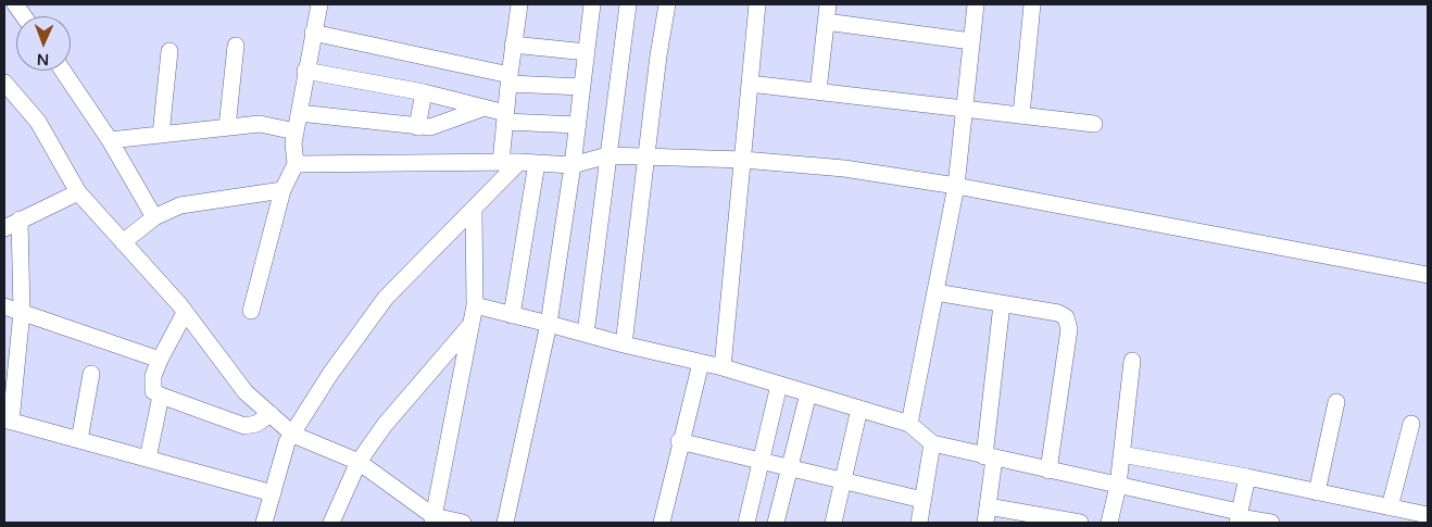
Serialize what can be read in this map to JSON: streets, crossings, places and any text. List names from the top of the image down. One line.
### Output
{"north":"bottom"}
